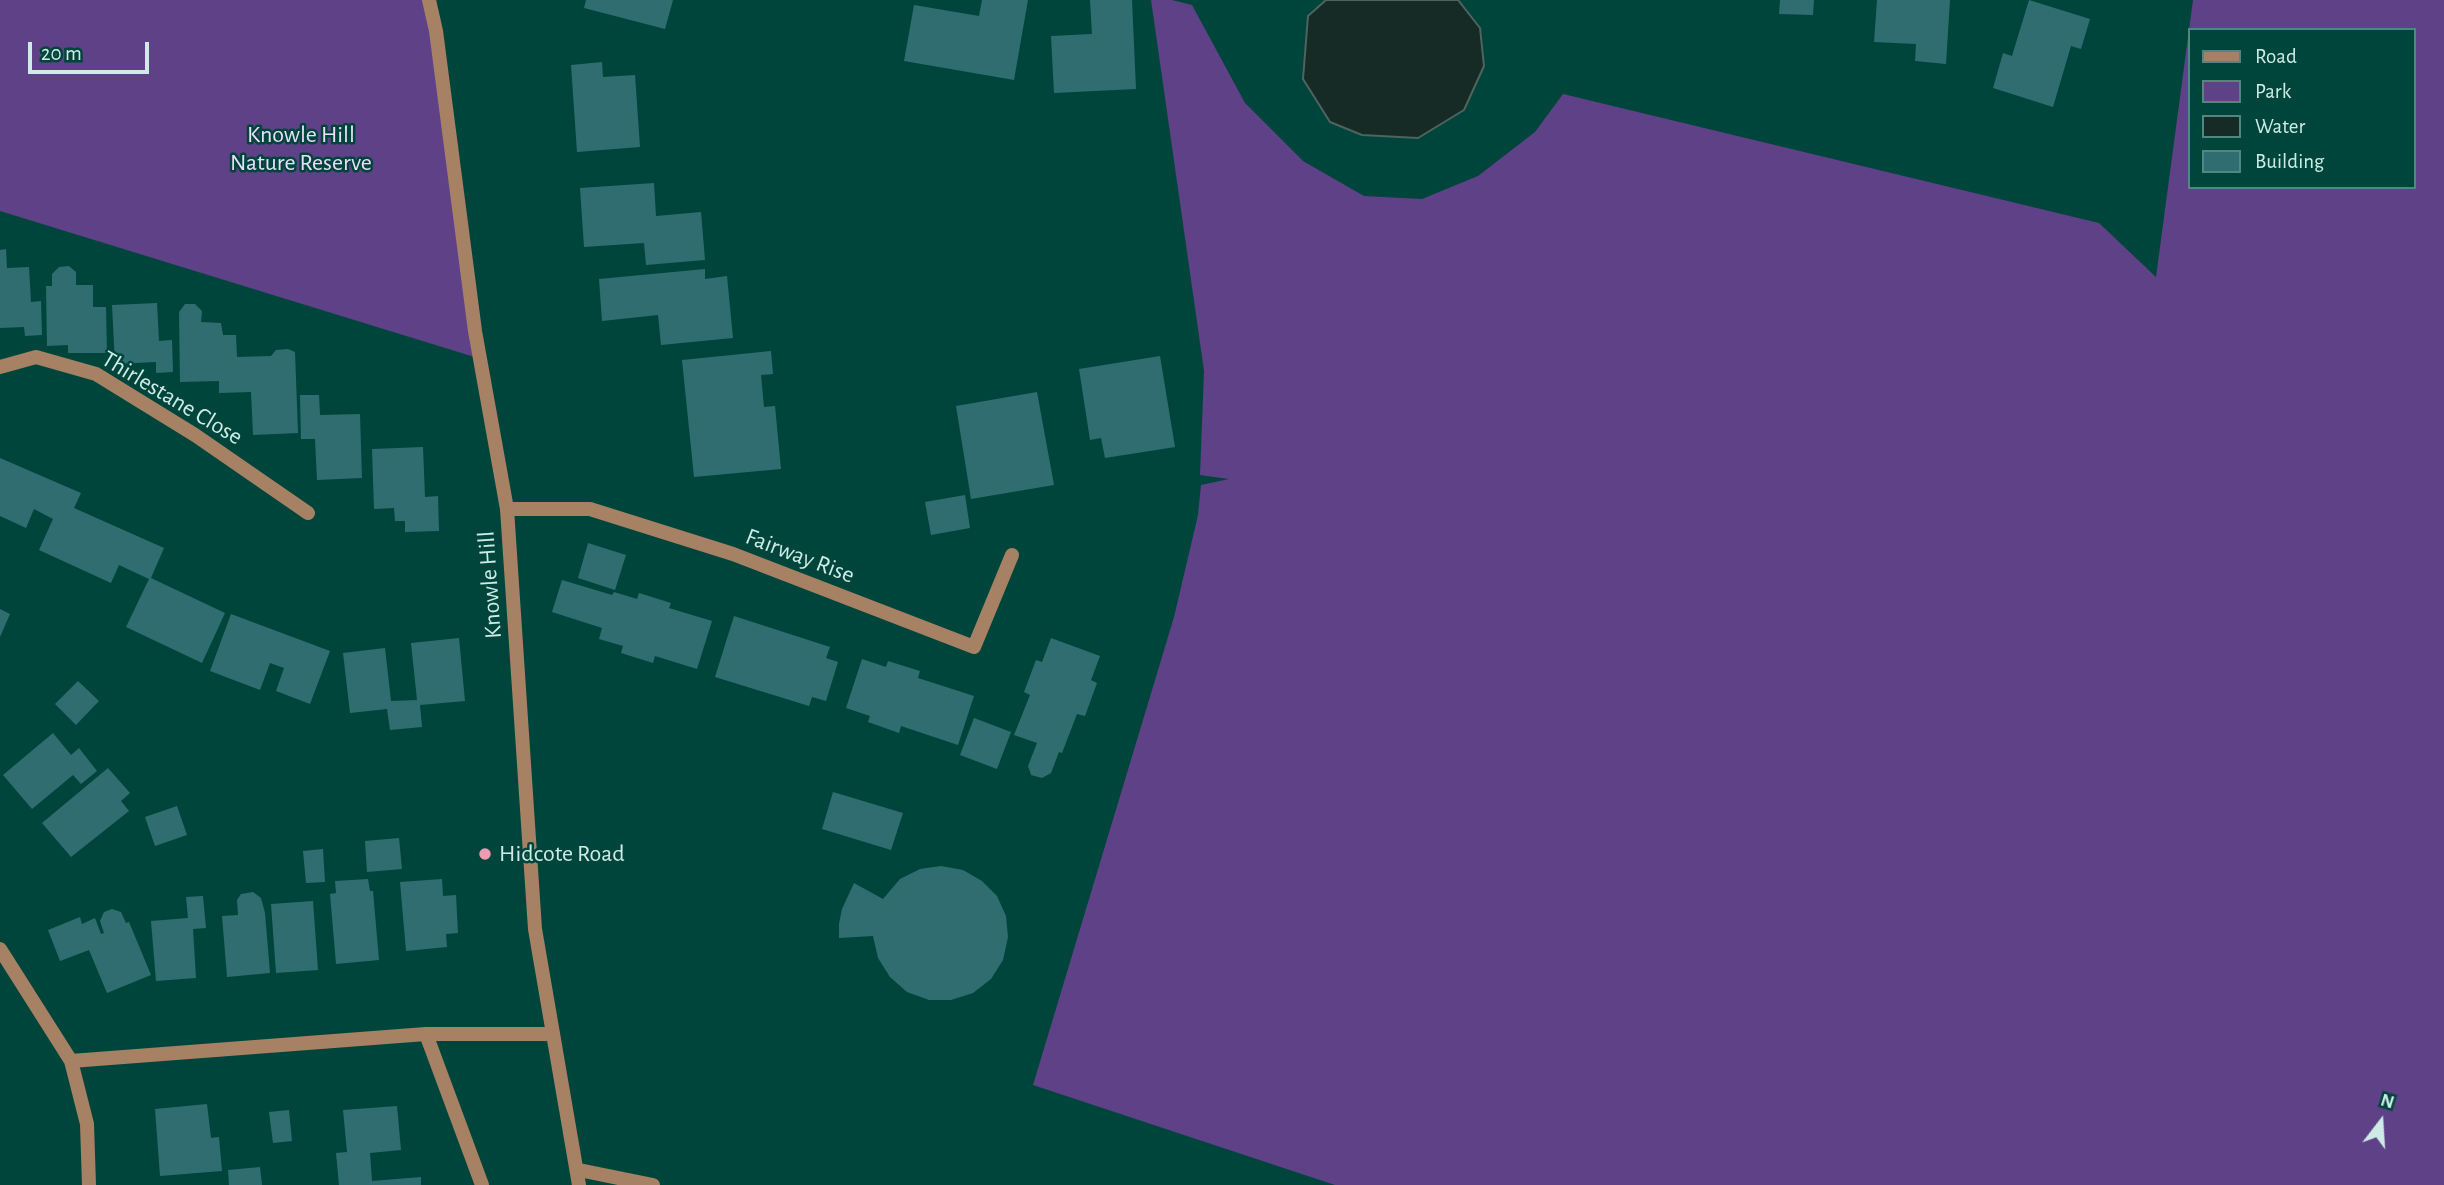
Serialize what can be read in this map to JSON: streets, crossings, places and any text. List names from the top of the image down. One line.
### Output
{"streets":{"street":["Thirlestane Close","Fairway Rise","Knowle Hill"]},"crossings":[["Fairway Rise","Knowle Hill"]],"parks":["Knowle Hill Nature Reserve"],"places":["Hidcote Road"],"legend":["Road","Park","Water","Building"],"scale_bar":"20 m","north":"top"}
